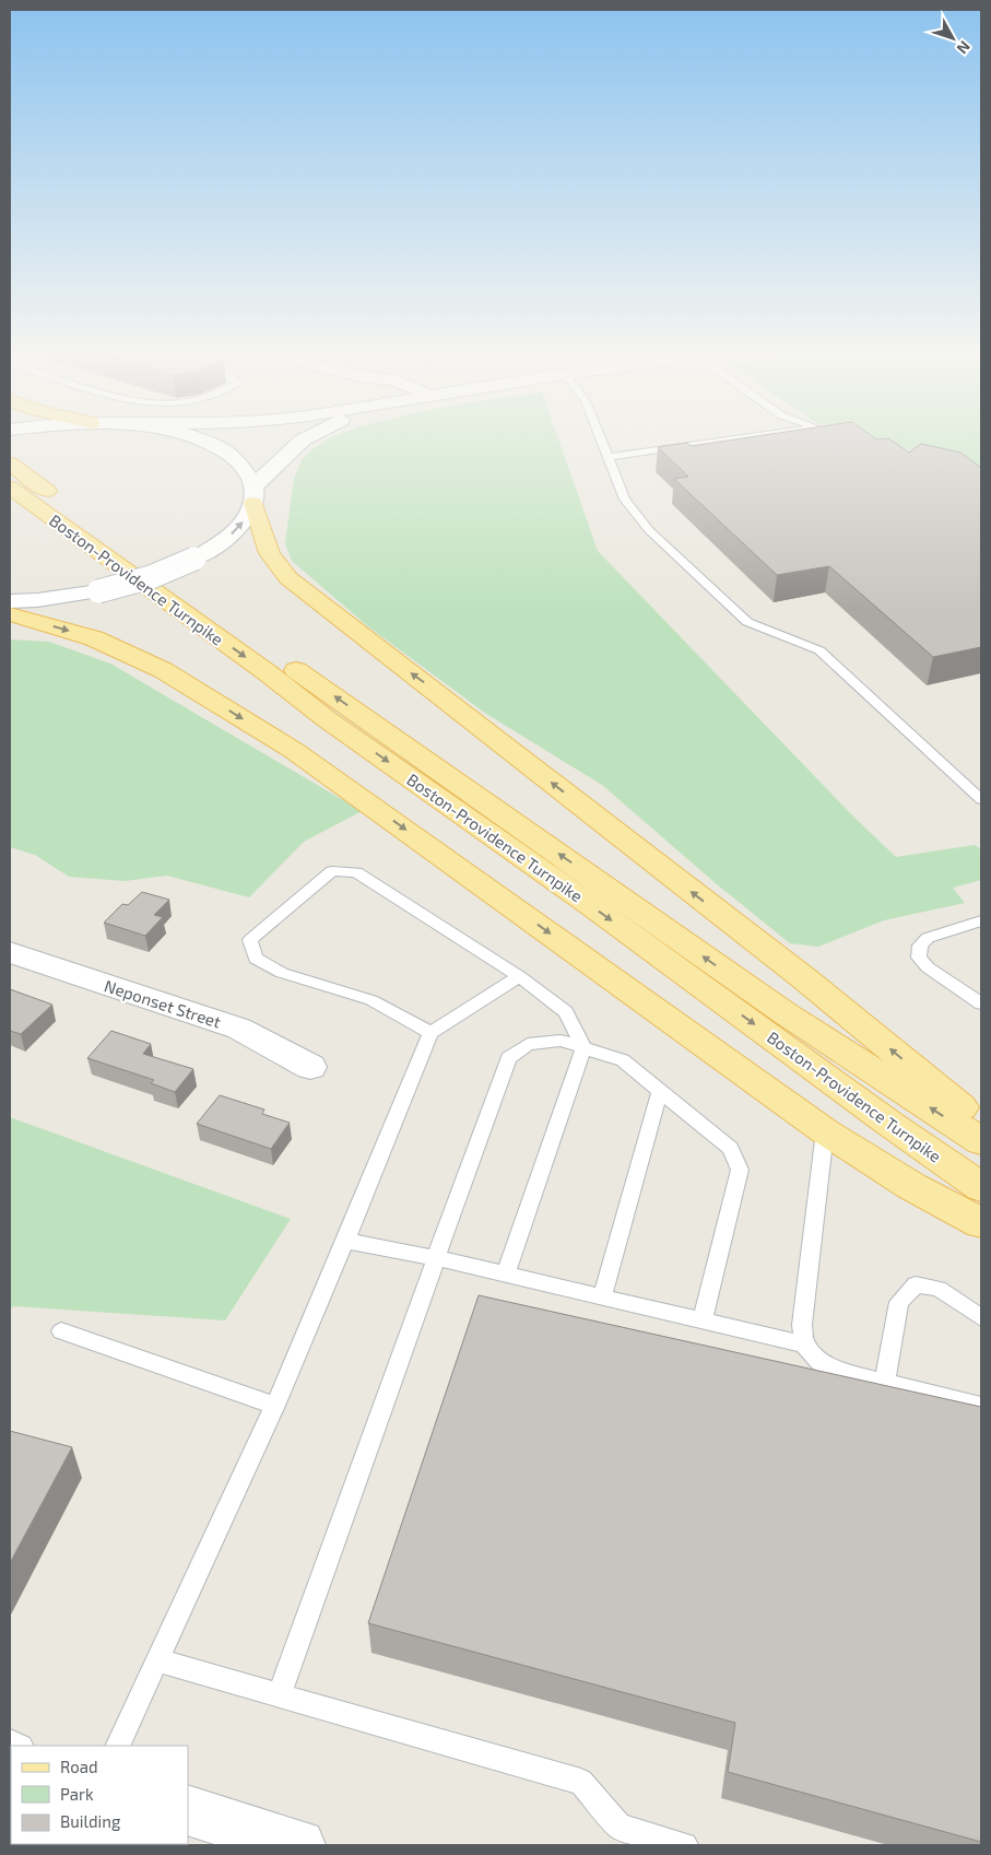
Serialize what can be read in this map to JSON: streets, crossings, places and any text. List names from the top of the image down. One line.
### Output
{"streets":{"main road":["Boston-Providence Turnpike","Neponset Street"]},"legend":["Road","Park","Building"],"north":"bottom right"}
